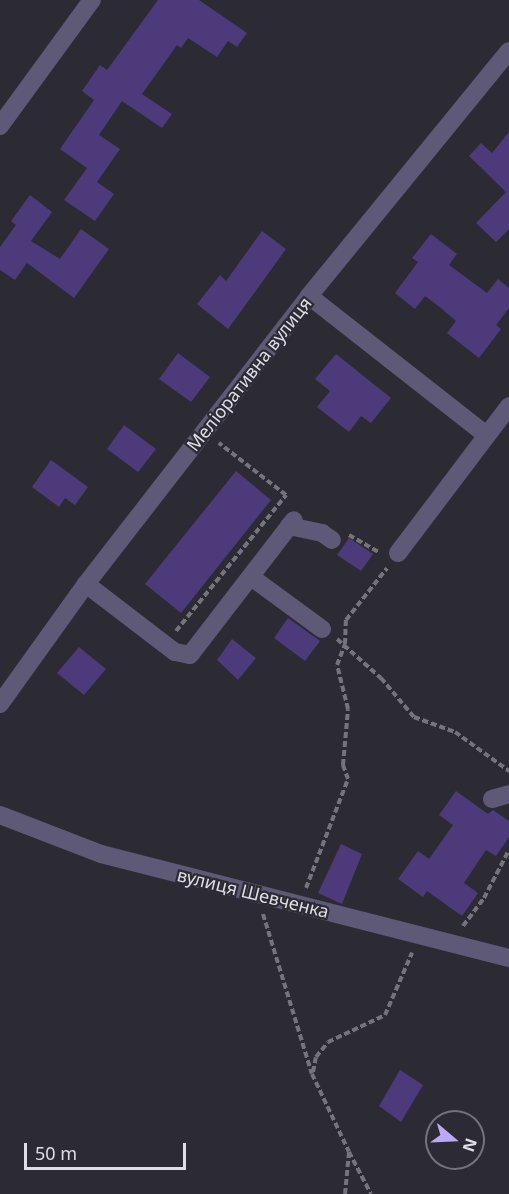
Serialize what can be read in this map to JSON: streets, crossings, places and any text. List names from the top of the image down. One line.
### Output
{"streets":{"street":["Меліоративна вулиця","вулиця Шевченка"]},"scale_bar":"50 m","north":"right"}
